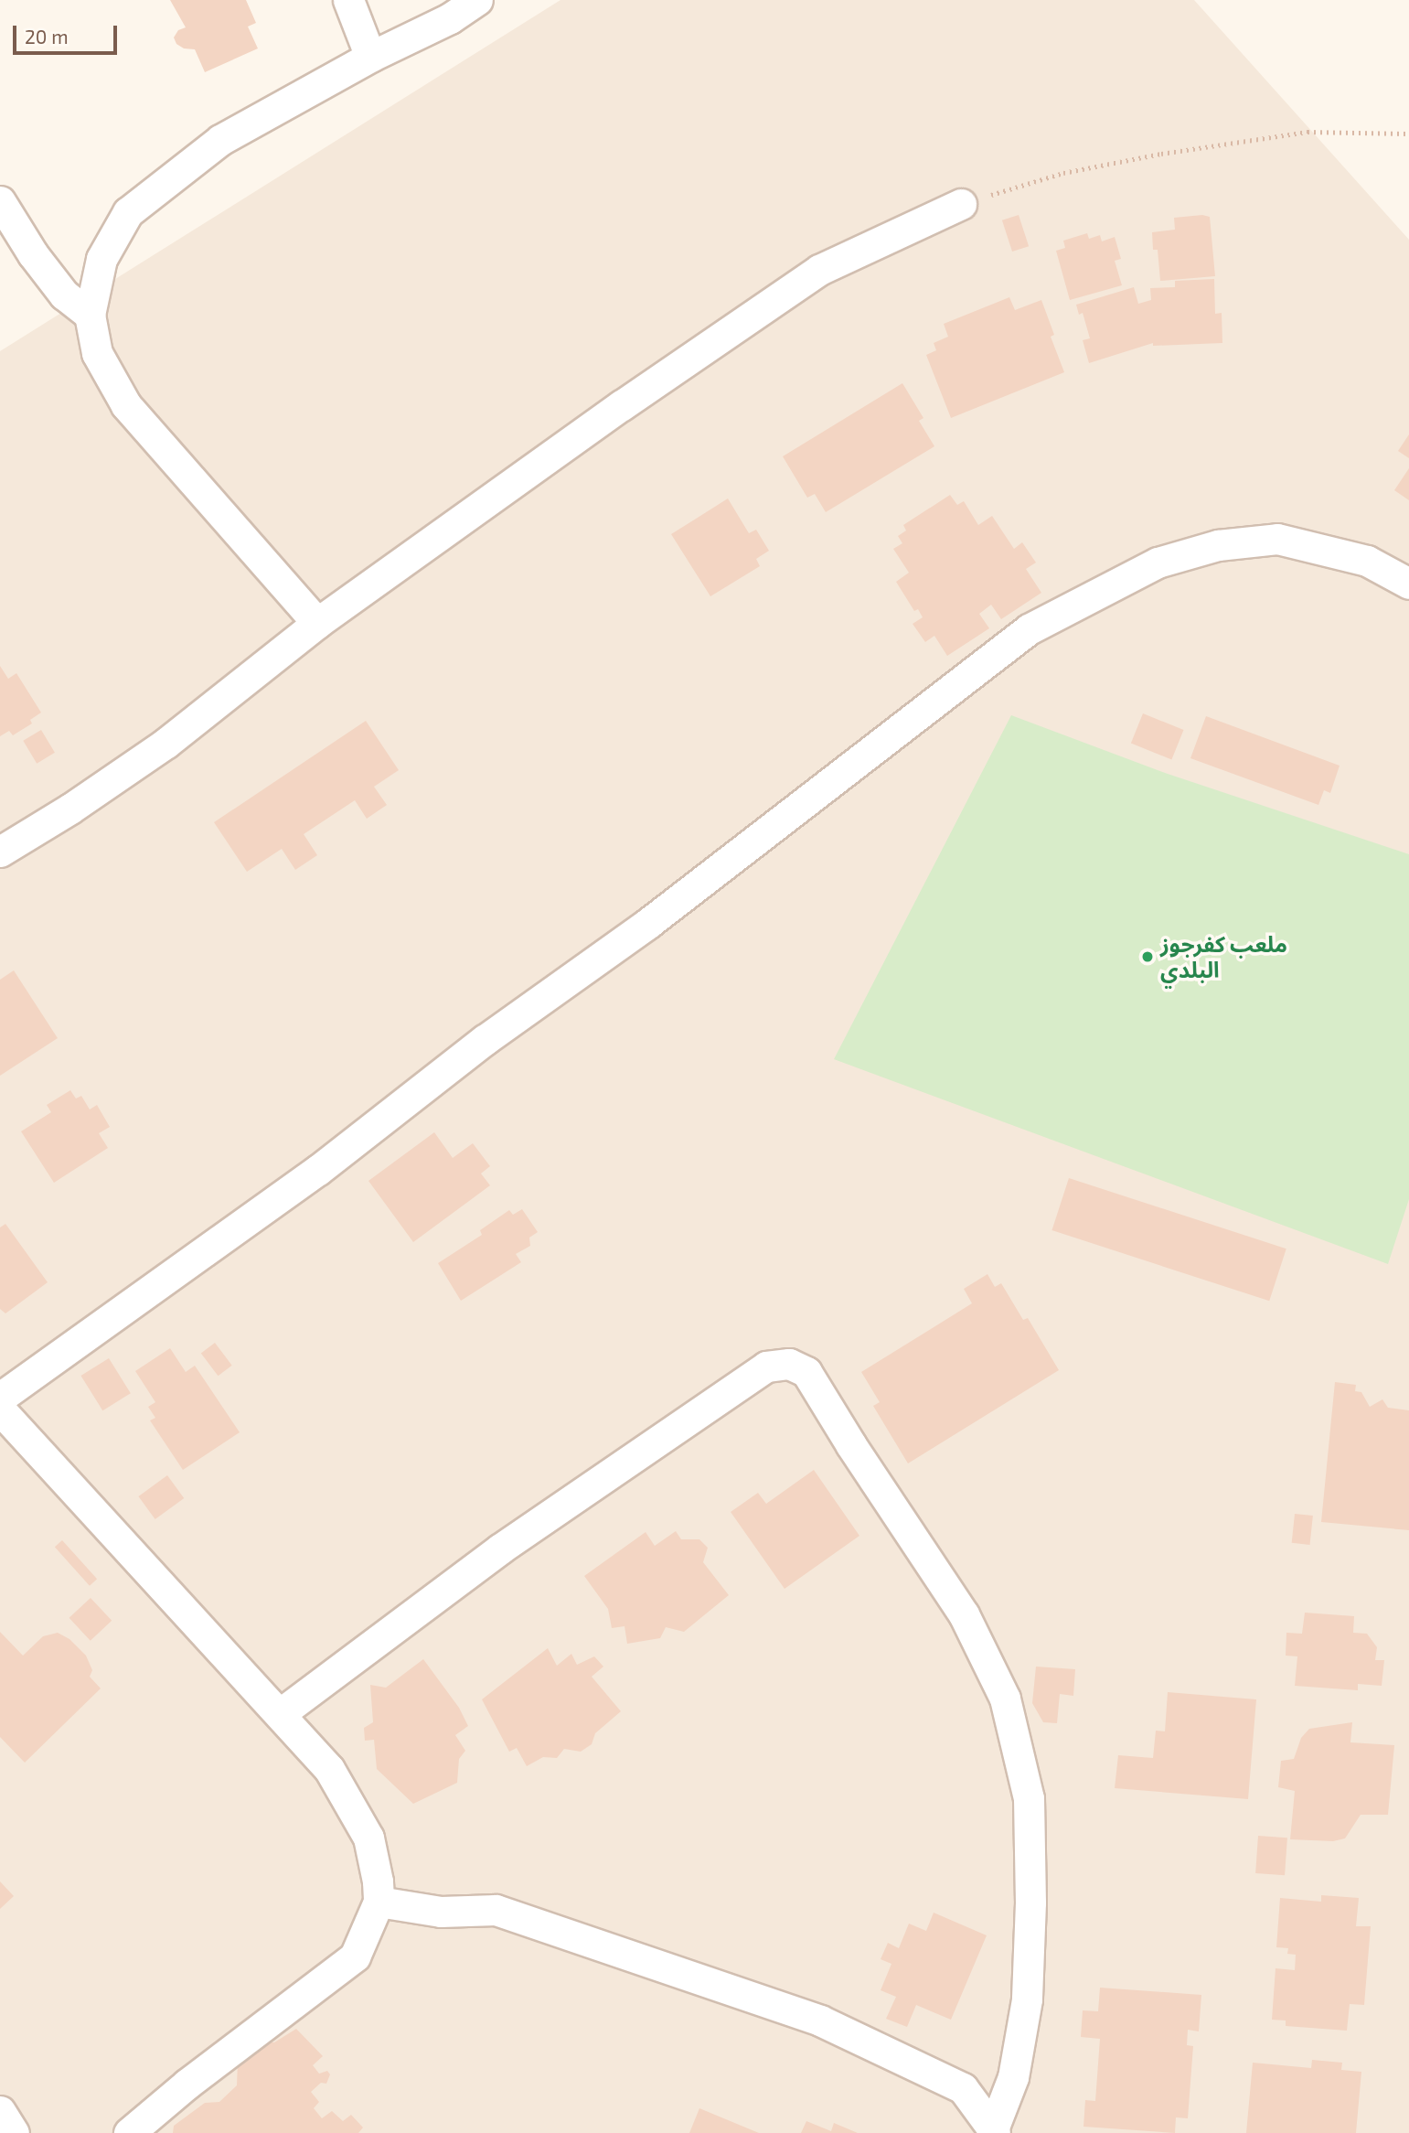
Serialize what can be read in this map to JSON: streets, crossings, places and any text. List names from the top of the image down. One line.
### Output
{"places":["ملعب كفرجوز البلدي"],"scale_bar":"20 m"}
